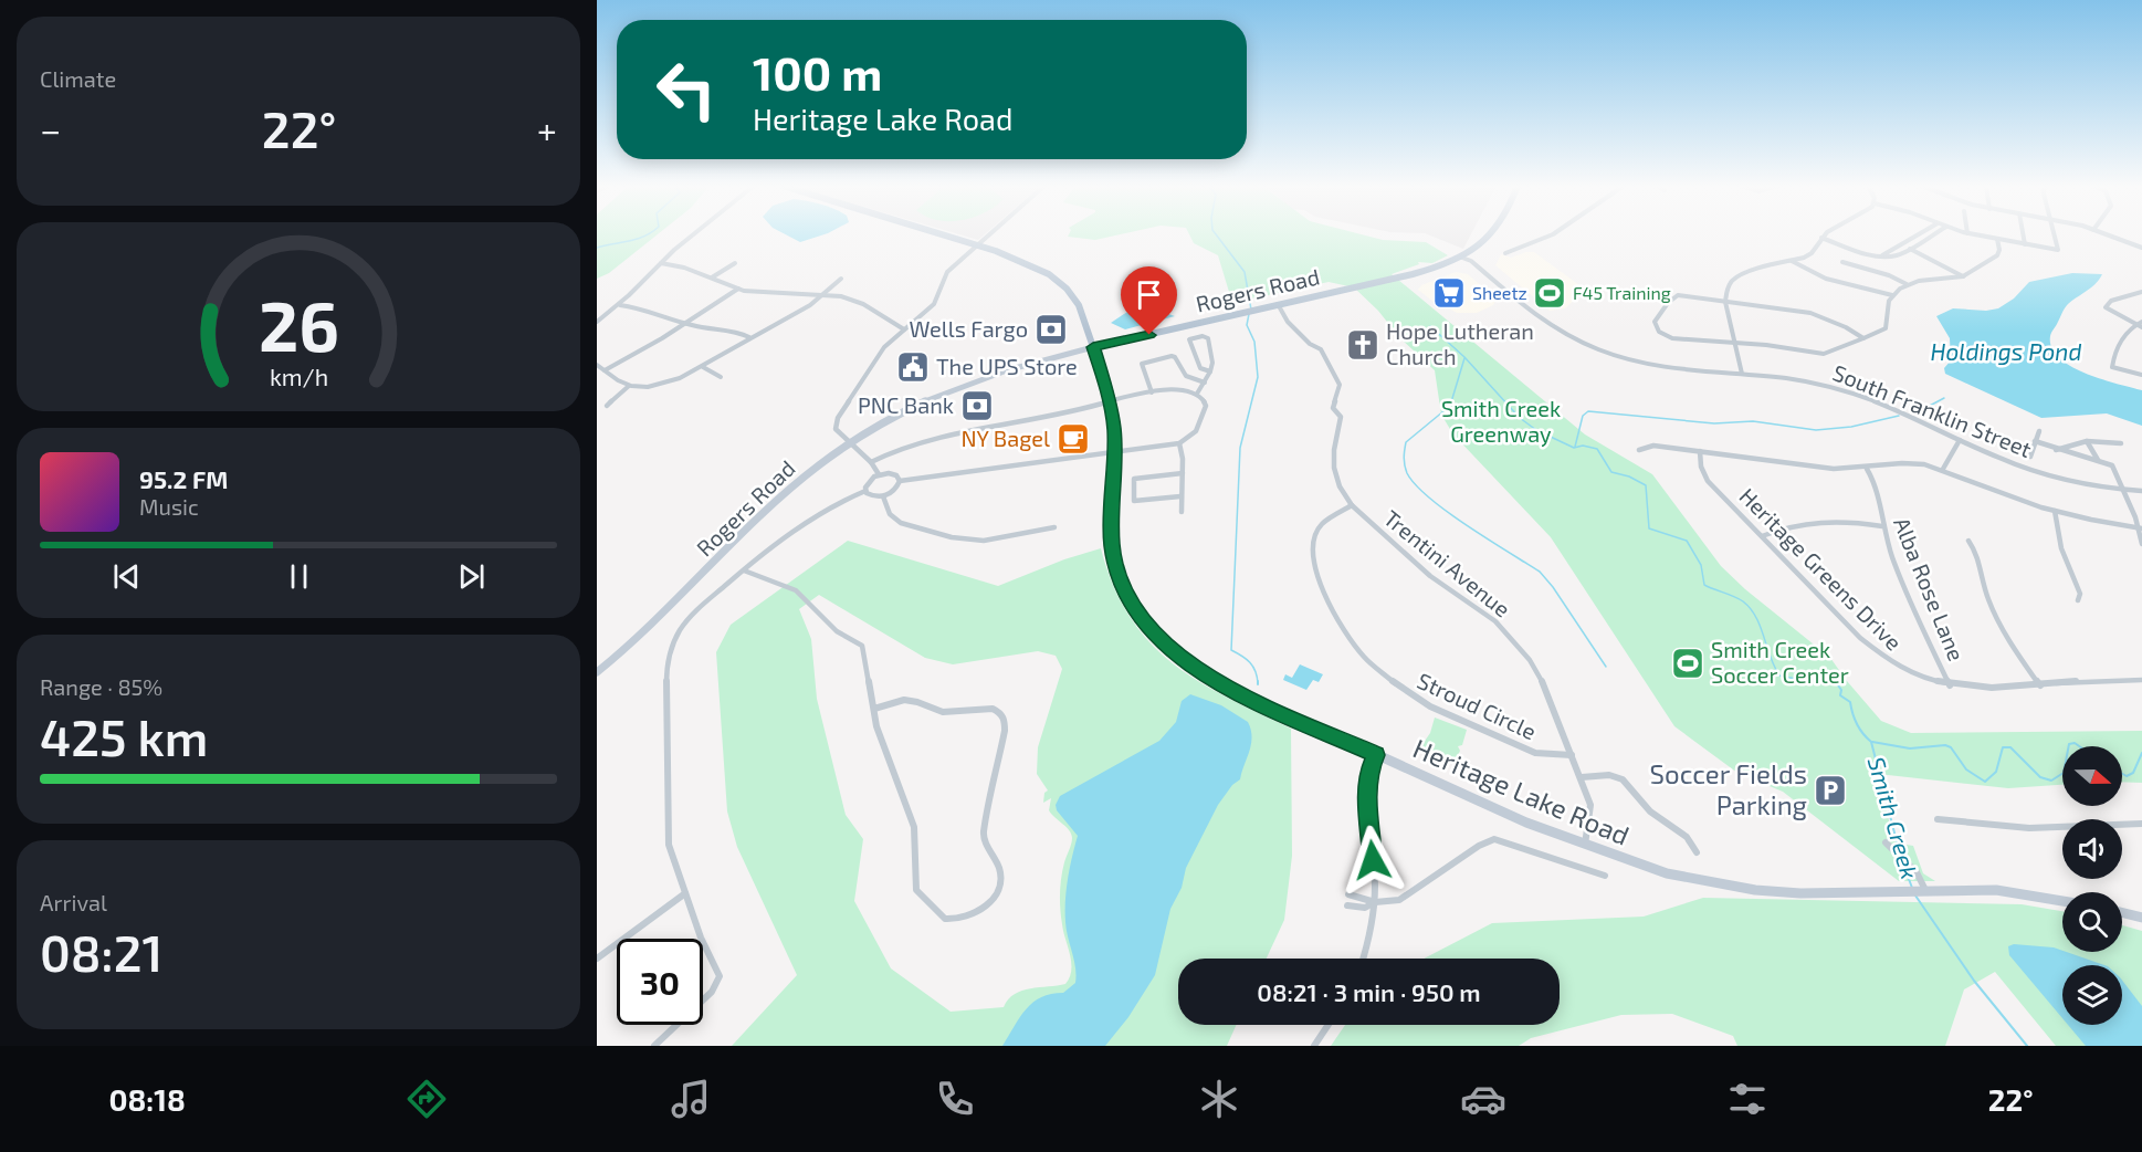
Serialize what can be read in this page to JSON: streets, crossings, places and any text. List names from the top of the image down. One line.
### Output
{"streets":{"main road":["Rogers Road","Heritage Lake Road"],"street":["South Franklin Street","Trentini Avenue","Heritage Greens Drive","Alba Rose Lane","Stroud Circle"]},"crossings":[["Rogers Road","South Franklin Street"],["Rogers Road","Trentini Avenue"],["Rogers Road","Heritage Lake Road"],["Trentini Avenue","Stroud Circle"],["Trentini Avenue","Heritage Lake Road"],["Heritage Greens Drive","Alba Rose Lane"]],"water":["Holdings Pond","Smith Creek"],"parks":["Smith Creek Greenway"],"places":{"supermarket":["Sheetz"],"sports":["F45 Training","Smith Creek Soccer Center"],"bank":["Wells Fargo","PNC Bank"],"church":["Hope Lutheran Church"],"public building":["The UPS Store"],"cafe":["NY Bagel"],"parking":["Soccer Fields Parking"]},"north":"right","page":{"tile":["Climate",["Range · 85%","425 km"],["Arrival","08:21"]],"turn":["100 m","Heritage Lake Road"],"heat":["−","22°","+"],"song":["95.2 FM","Music"],"limit":"30","trip":"08:21 · 3 min · 950 m","tabs":["08:18","22°"],"gauge":["26","km/h"]}}
